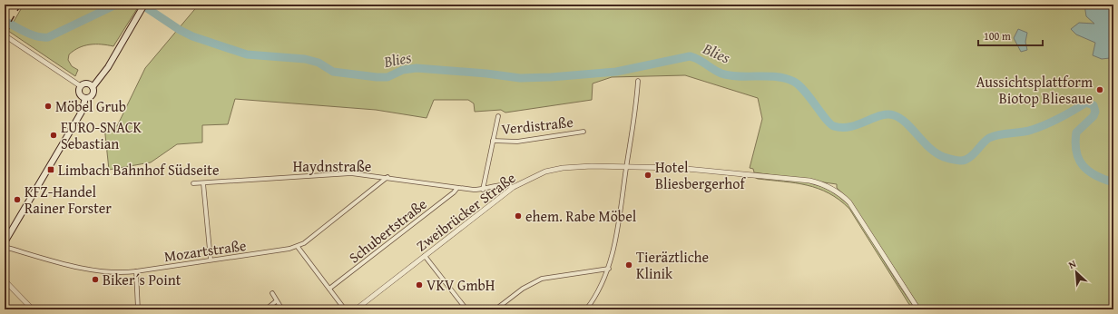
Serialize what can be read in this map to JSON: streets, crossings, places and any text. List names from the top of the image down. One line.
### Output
{"streets":{"street":["Verdistraße","Haydnstraße","Zweibrücker Straße","Schubertstraße","Mozartstraße"]},"crossings":[["Haydnstraße","Zweibrücker Straße"],["Haydnstraße","Schubertstraße"],["Haydnstraße","Mozartstraße"]],"water":["Blies"],"places":{"other":["Aussichtsplattform Biotop Bliesaue","Möbel Grub","EURO-SNACK Sebastian","Hotel Bliesbergerhof","KFZ-Handel Rainer Forster","ehem. Rabe Möbel","Tieräztliche Klinik","Biker´s Point","VKV GmbH"],"transit":["Limbach Bahnhof Südseite"]},"scale_bar":"100 m","north":"top left"}
